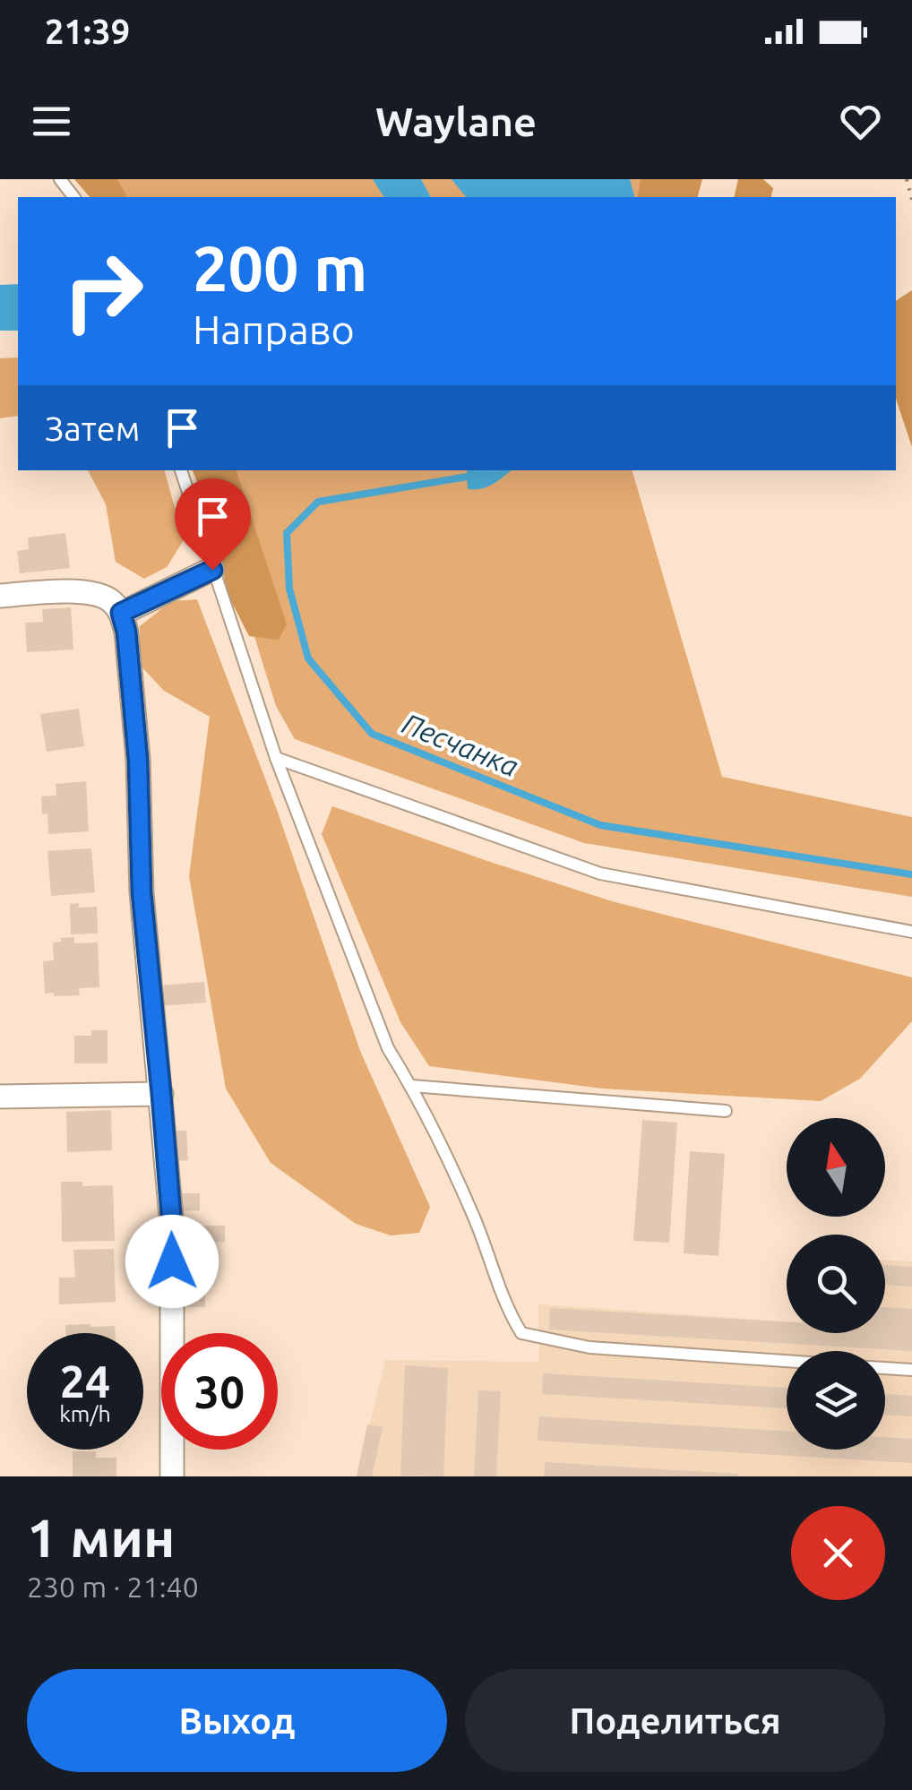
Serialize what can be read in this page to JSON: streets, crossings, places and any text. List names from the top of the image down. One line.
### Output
{"water":["Песчанка"],"north":"top","page":{"status":"21:39","header":"Waylane","turn":["200 m","Направо"],"then":"Затем","speed":"24 km/h","limit":"30","heading":["1 мин","230 m · 21:40"],"buttons":["Выход","Поделиться"]}}
